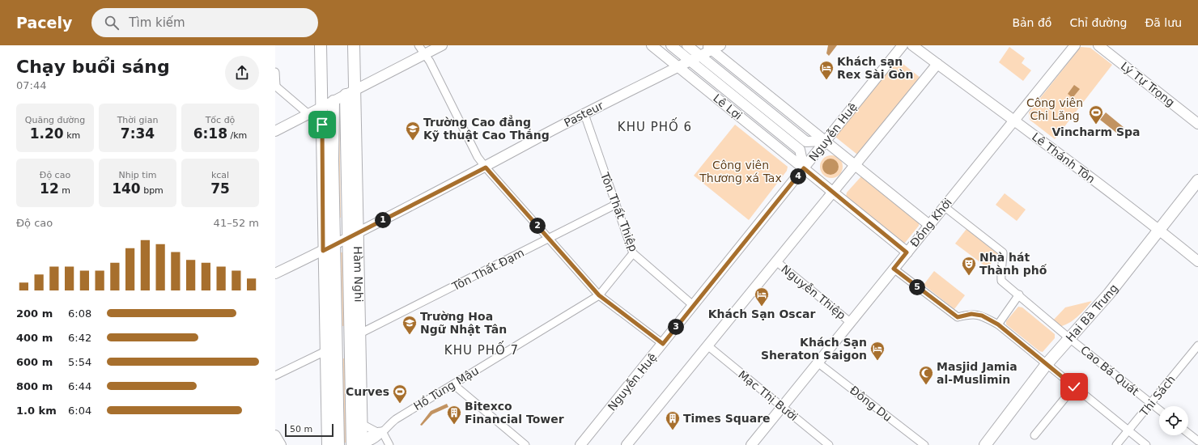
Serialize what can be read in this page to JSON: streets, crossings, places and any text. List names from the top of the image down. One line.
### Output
{"streets":{"main road":["Hàm Nghi","Hai Bà Trưng"],"street":["Lý Tự Trọng","Lê Lợi","Pasteur","Nguyễn Huệ","Lê Thánh Tôn","Tôn Thất Thiệp","Ðồng Khởi","Tôn Thất Ðạm","Nguyễn Thiệp","Cao Bá Quát","Hồ Tùng Mậu","Mạc Thị Bưởi","Thi Sách","Đông Du"]},"crossings":[["Lê Lợi","Pasteur"],["Lê Lợi","Nguyễn Huệ"],["Lê Lợi","Ðồng Khởi"],["Pasteur","Tôn Thất Thiệp"],["Pasteur","Hàm Nghi"],["Nguyễn Huệ","Tôn Thất Thiệp"],["Lê Thánh Tôn","Ðồng Khởi"],["Lê Thánh Tôn","Hai Bà Trưng"],["Tôn Thất Thiệp","Tôn Thất Ðạm"],["Tôn Thất Thiệp","Hồ Tùng Mậu"],["Ðồng Khởi","Nguyễn Thiệp"],["Ðồng Khởi","Cao Bá Quát"],["Ðồng Khởi","Mạc Thị Bưởi"],["Ðồng Khởi","Đông Du"],["Tôn Thất Ðạm","Hàm Nghi"],["Hàm Nghi","Hồ Tùng Mậu"],["Hai Bà Trưng","Cao Bá Quát"],["Cao Bá Quát","Thi Sách"]],"districts":["KHU PHỐ 6","KHU PHỐ 7"],"parks":["Công viên Chi Lăng","Công viên Thương xá Tax"],"places":{"hotel":["Khách sạn Rex Sài Gòn","Khách Sạn Oscar","Khách Sạn Sheraton Saigon"],"sports":["Vincharm Spa","Curves"],"school or university":["Trường Cao đẳng Kỹ thuật Cao Thắng","Trường Hoa Ngữ Nhật Tân"],"theatre":["Nhà hát Thành phố"],"mosque":["Masjid Jamia al-Muslimin"],"building":["Bitexco Financial Tower","Times Square"]},"scale_bar":"50 m","page":{"header":"Pacely","search":"Tìm kiếm","nav":["Bản đồ","Chỉ đường","Đã lưu"],"heading":["Chạy buổi sáng","07:44"],"stats":[["Quãng đường","1.20 km"],["Thời gian","7:34"],["Tốc độ","6:18 /km"],["Độ cao","12 m"],["Nhịp tim","140 bpm"],["kcal","75"]],"pins":["4","1","2","5","3"],"chart":["Độ cao","41–52 m"],"list":[{"name":"200 m","note":"6:08"},{"name":"400 m","note":"6:42"},{"name":"600 m","note":"5:54"},{"name":"800 m","note":"6:44"},{"name":"1.0 km","note":"6:04"}],"scale":"50 m"}}
